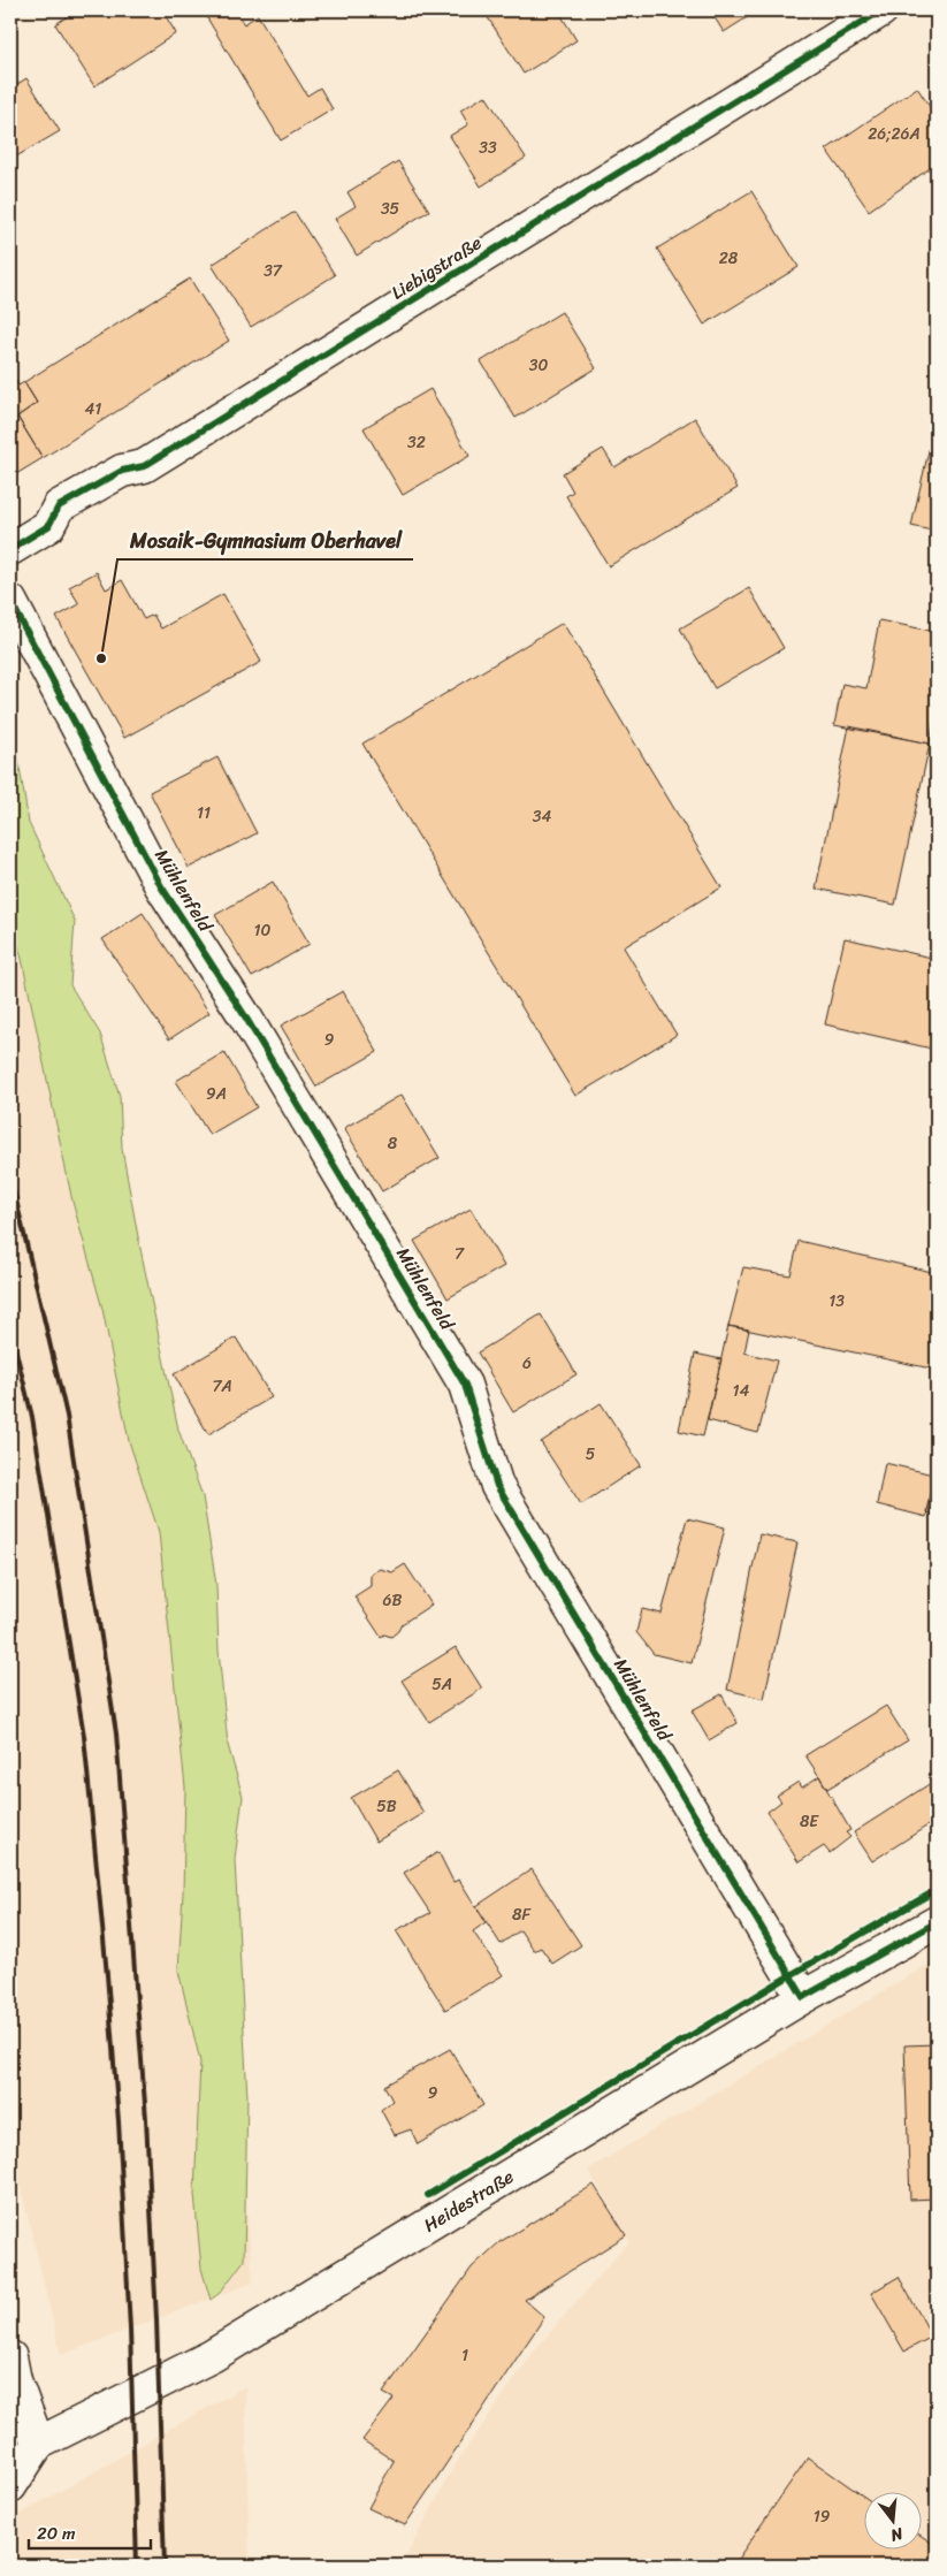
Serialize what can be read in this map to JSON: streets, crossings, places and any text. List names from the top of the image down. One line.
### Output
{"streets":{"street":["Liebigstraße","Mühlenfeld","Heidestraße"]},"crossings":[["Mühlenfeld","Heidestraße"]],"places":["Mosaik-Gymnasium Oberhavel"],"house_numbers":["26;26A","33","35","28","37","30","41","32","11","34","10","9","9A","8","7","13","6","7A","14","5","6B","5A","5B","8E","8F","9","1","19"],"scale_bar":"20 m","north":"bottom"}
